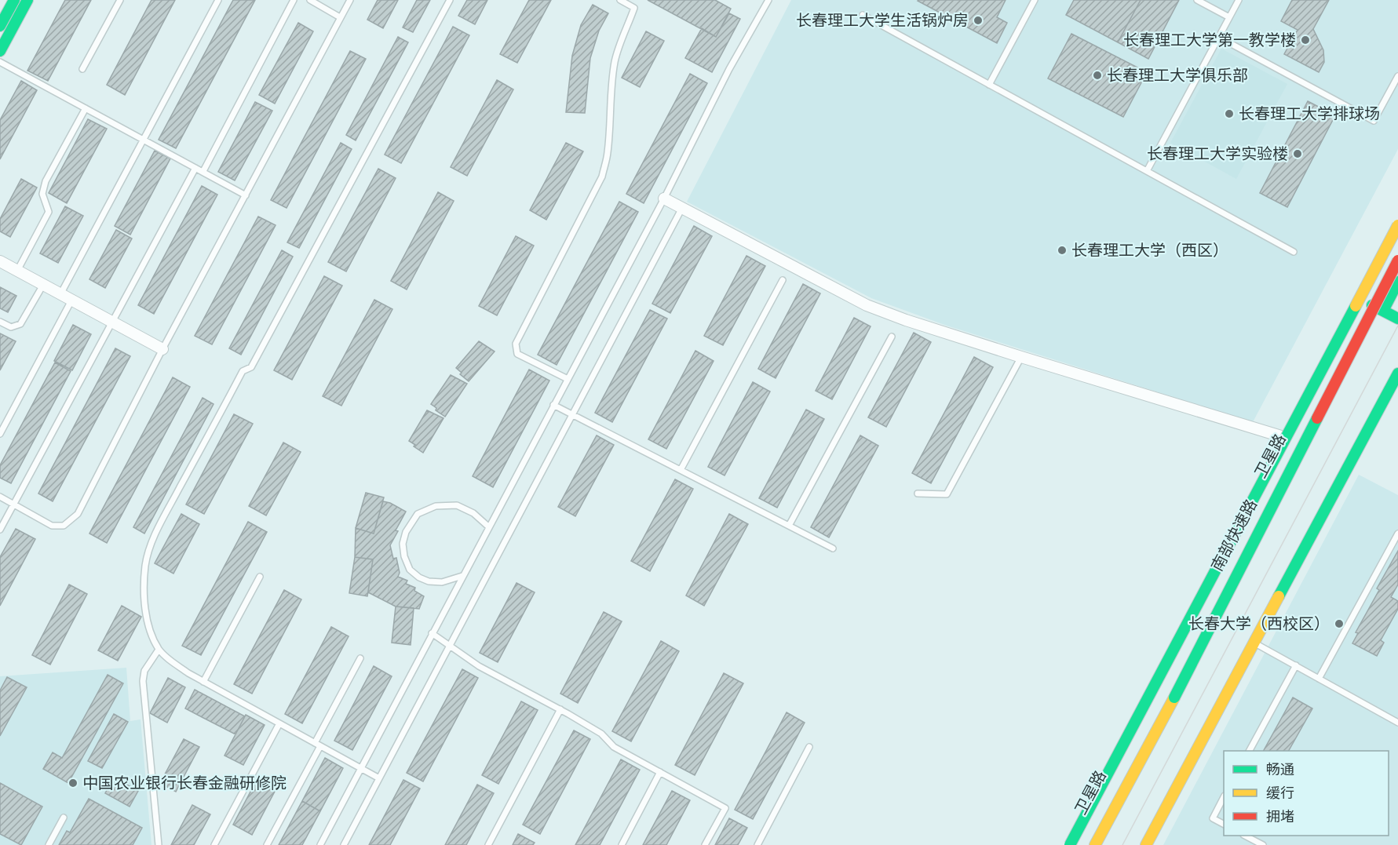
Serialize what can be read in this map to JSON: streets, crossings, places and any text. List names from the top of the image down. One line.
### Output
{"streets":{"main road":["卫星路","南部快速路"]},"places":["长春理工大学生活锅炉房","长春理工大学第一教学楼","长春理工大学俱乐部","长春理工大学排球场","长春理工大学实验楼","长春理工大学（西区）","长春大学（西校区）","中国农业银行长春金融研修院"],"legend":["畅通","缓行","拥堵"]}
